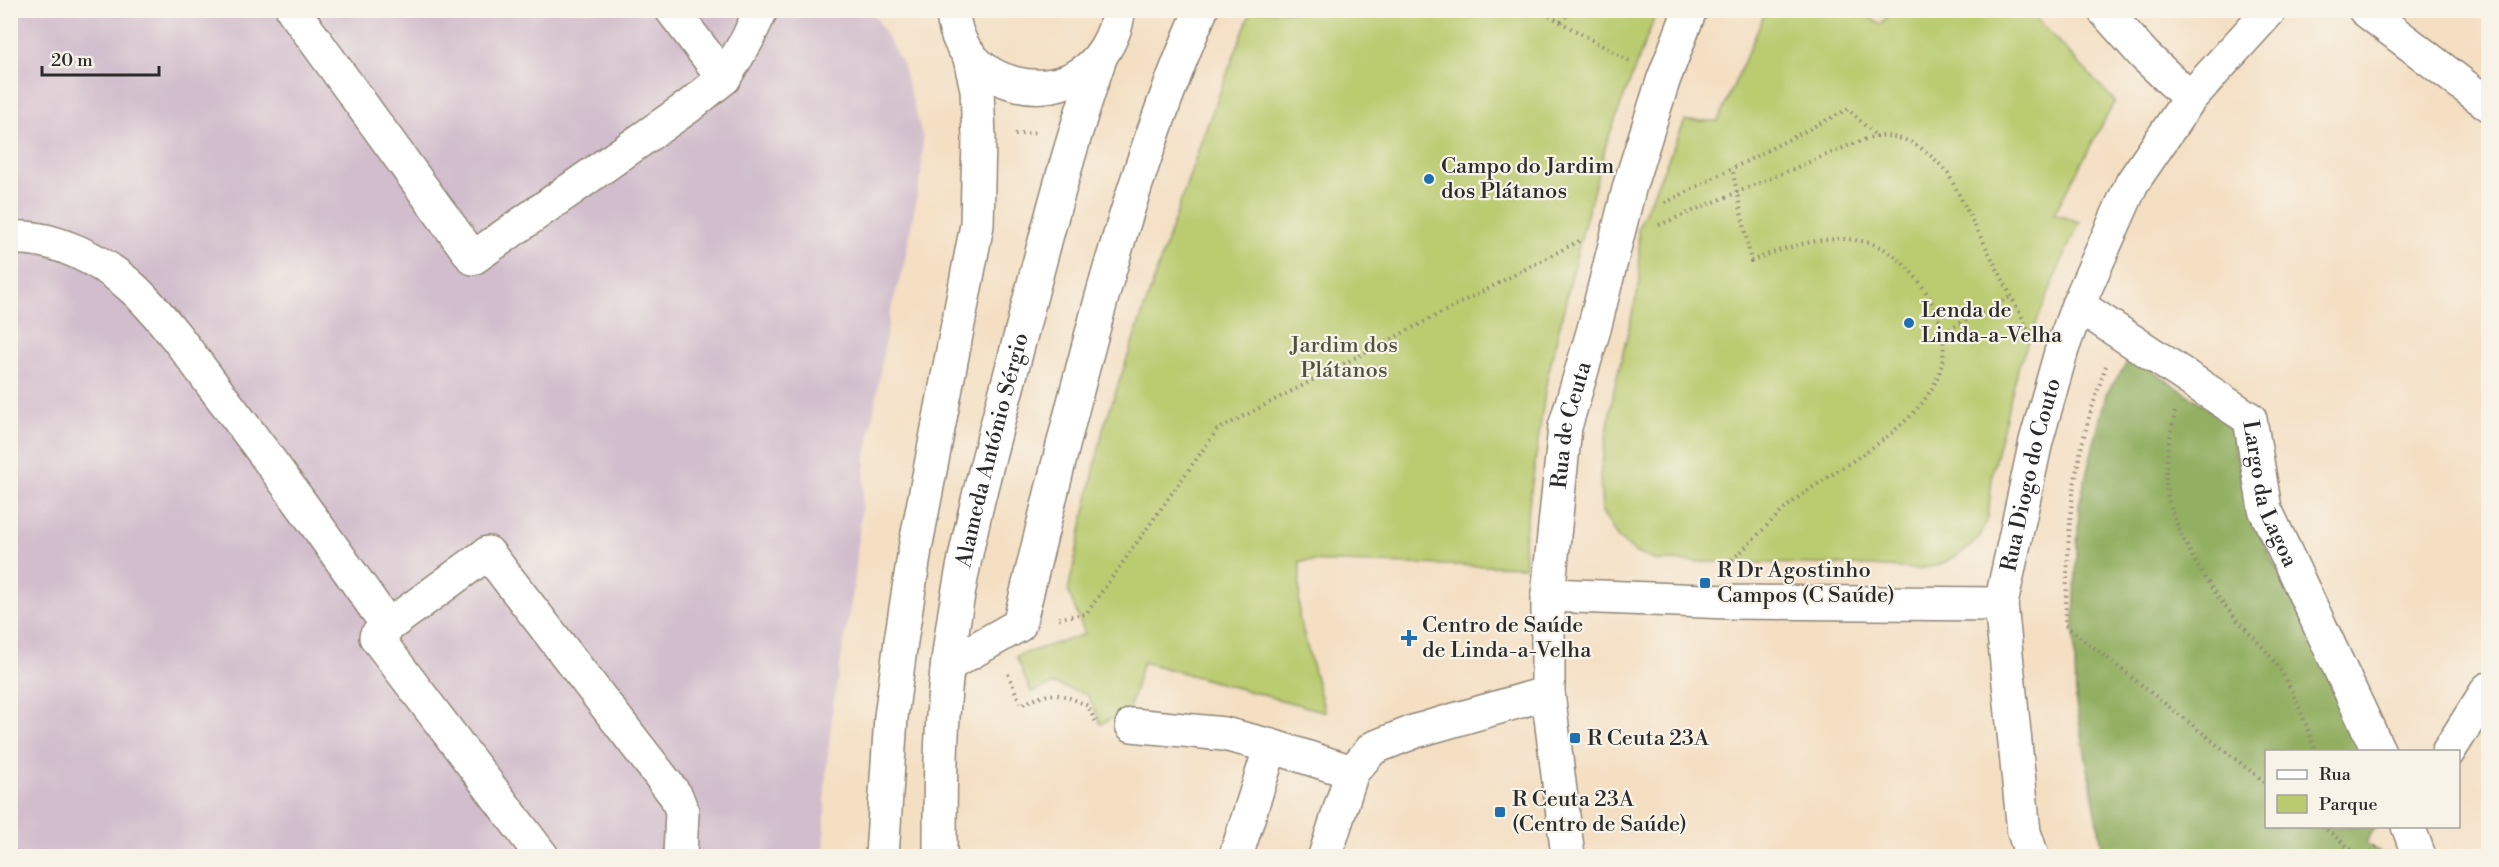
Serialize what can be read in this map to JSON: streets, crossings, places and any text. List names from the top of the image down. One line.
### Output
{"streets":{"street":["Rua de Ceuta","Alameda António Sérgio","Rua Diogo do Couto","Largo da Lagoa"]},"crossings":[["Rua Diogo do Couto","Largo da Lagoa"]],"parks":["Jardim dos Plátanos"],"places":{"other":["Campo do Jardim dos Plátanos","Lenda de Linda-a-Velha"],"transit":["R Dr Agostinho Campos (C Saúde)","R Ceuta 23A","R Ceuta 23A (Centro de Saúde)"],"health":["Centro de Saúde de Linda-a-Velha"]},"legend":["Rua","Parque"],"scale_bar":"20 m"}
